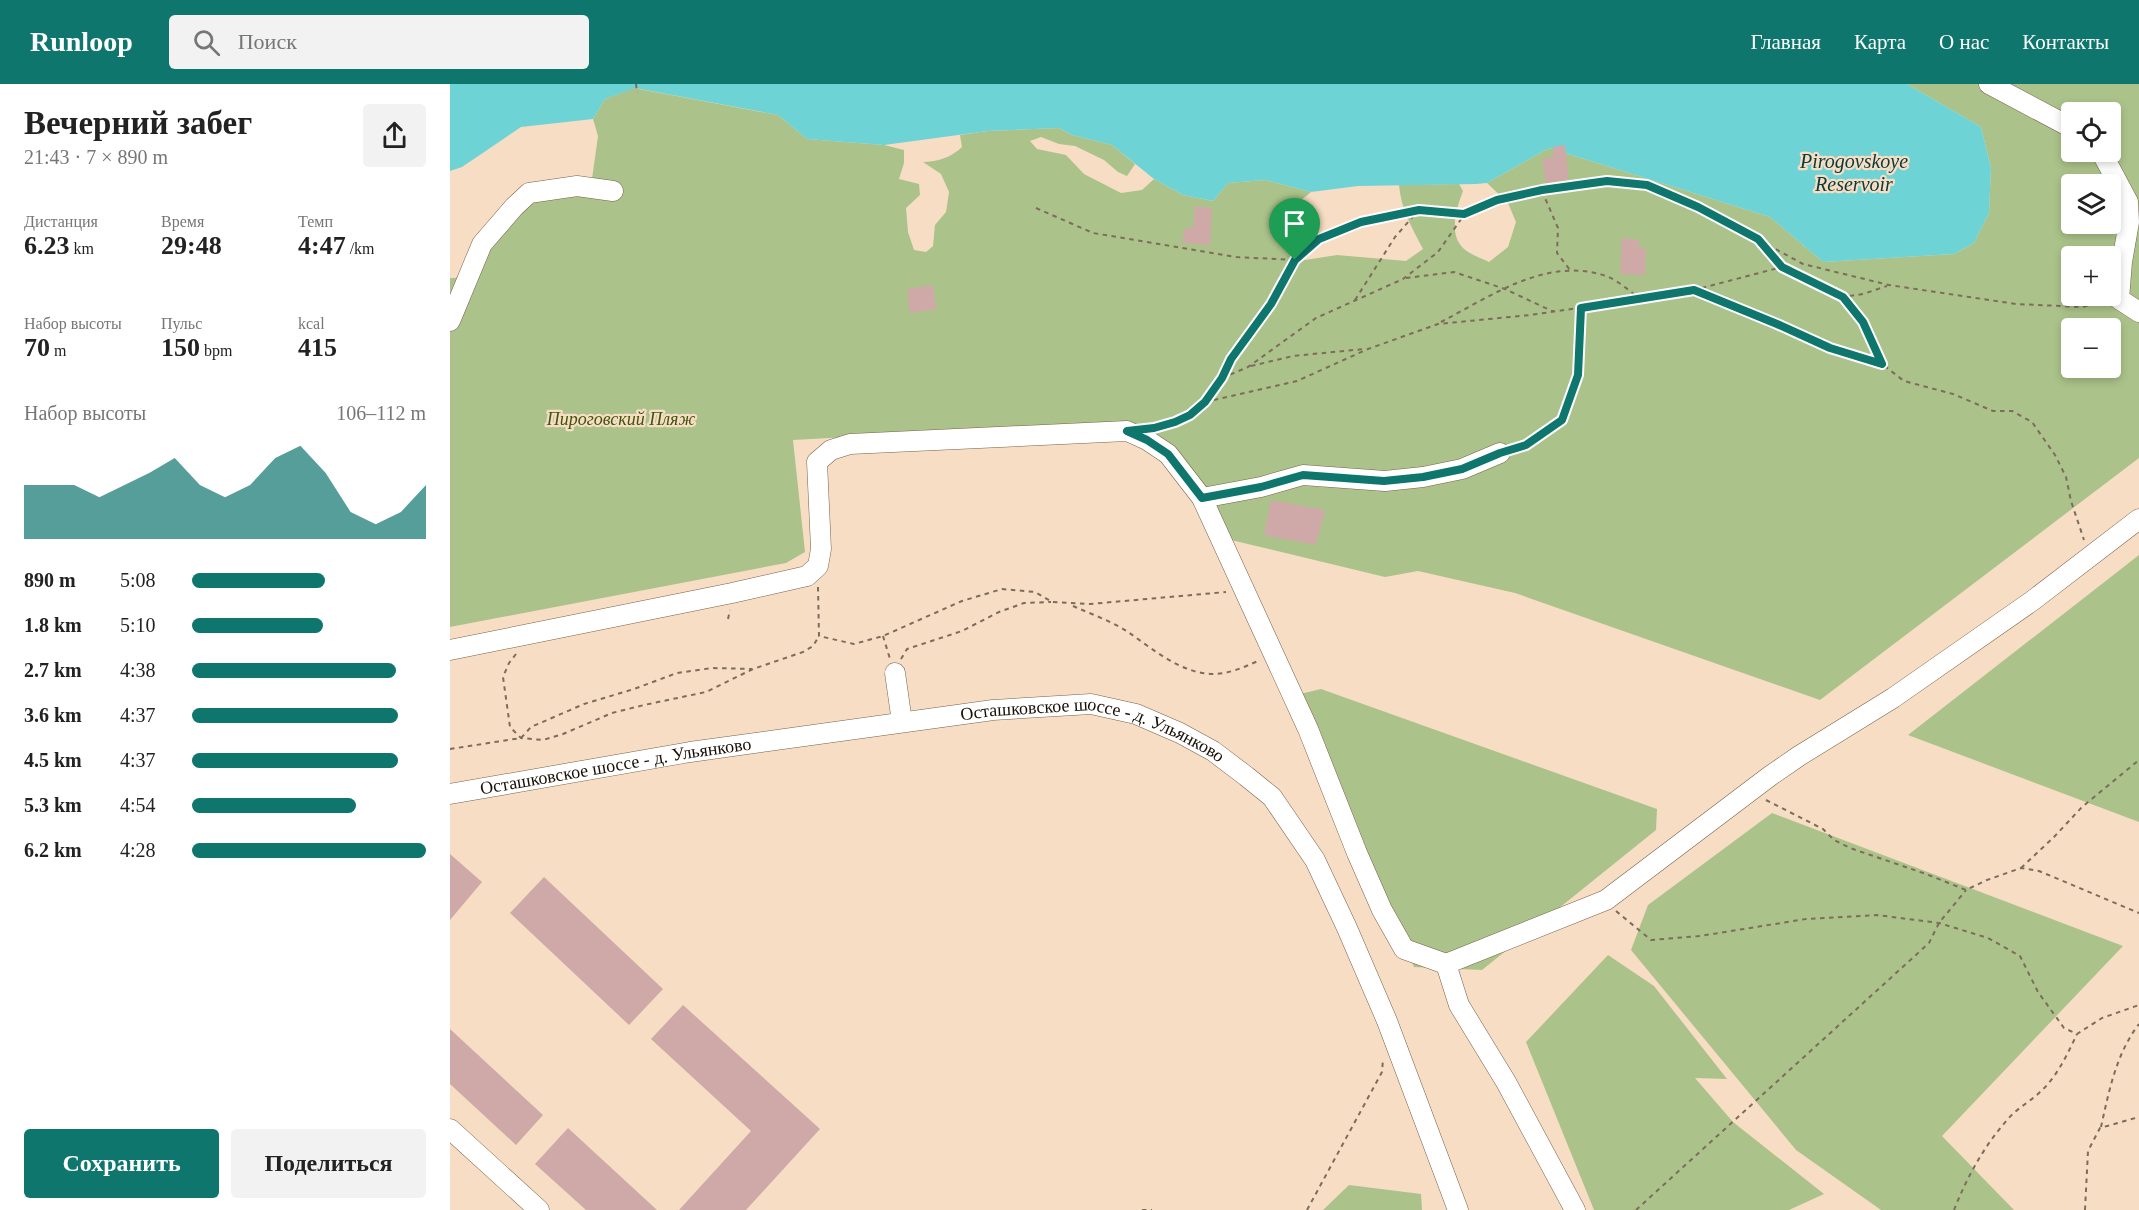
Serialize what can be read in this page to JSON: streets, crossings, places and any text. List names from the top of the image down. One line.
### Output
{"streets":{"street":["Осташковское шоссе - д. Ульянково"]},"water":["Pirogovskoye Reservoir"],"parks":["Пироговский Пляж"],"page":{"header":"Runloop","search":"Поиск","nav":["Главная","Карта","О нас","Контакты"],"heading":["Вечерний забег","21:43 · 7 × 890 m"],"map_buttons":["+","−"],"stats":[["Дистанция","6.23 km"],["Время","29:48"],["Темп","4:47 /km"],["Набор высоты","70 m"],["Пульс","150 bpm"],["kcal","415"]],"chart":["Набор высоты","106–112 m"],"list":[{"name":"890 m","note":"5:08"},{"name":"1.8 km","note":"5:10"},{"name":"2.7 km","note":"4:38"},{"name":"3.6 km","note":"4:37"},{"name":"4.5 km","note":"4:37"},{"name":"5.3 km","note":"4:54"},{"name":"6.2 km","note":"4:28"}],"buttons":["Сохранить","Поделиться"]}}
